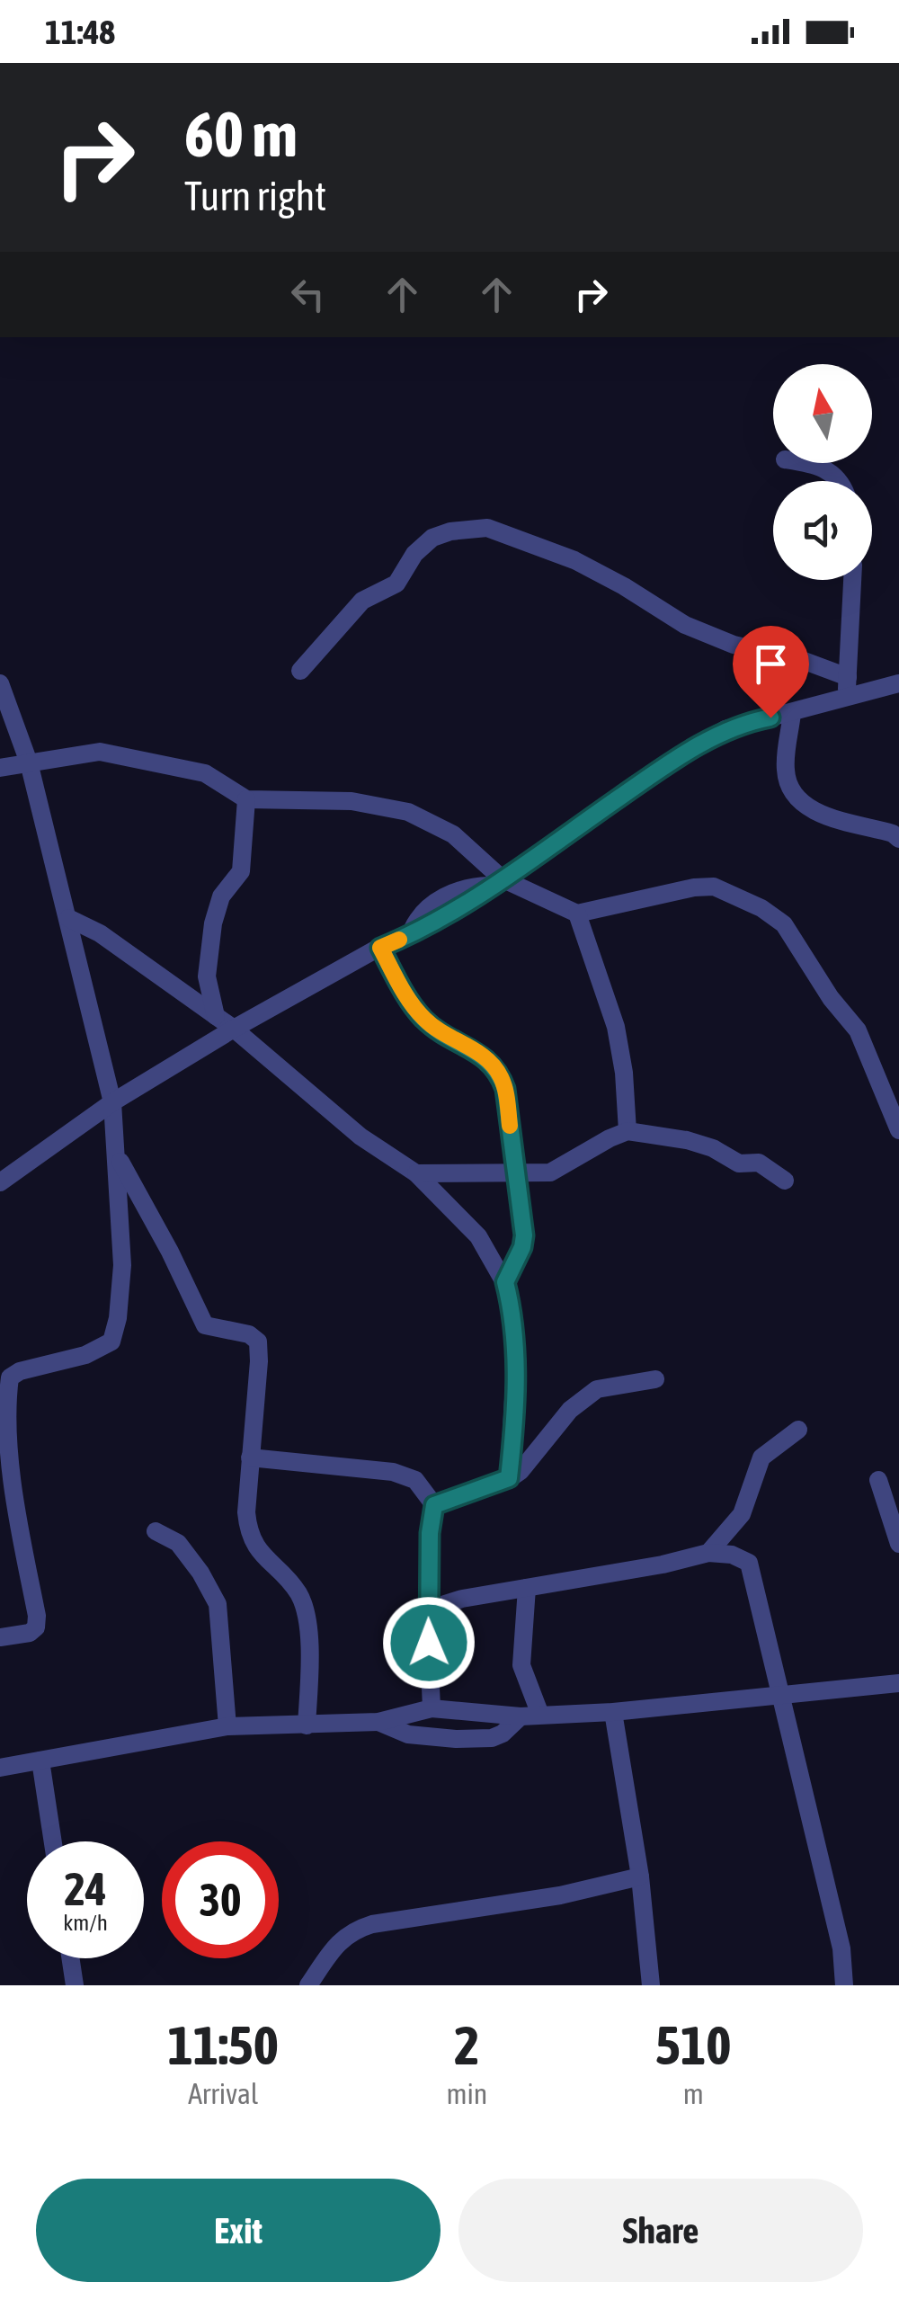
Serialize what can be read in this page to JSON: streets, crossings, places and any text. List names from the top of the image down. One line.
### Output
{"north":"top","page":{"status":"11:48","turn":["60 m","Turn right"],"speed":"24 km/h","limit":"30","eta":["11:50","Arrival","2","min","510","m"],"buttons":["Exit","Share"]}}
